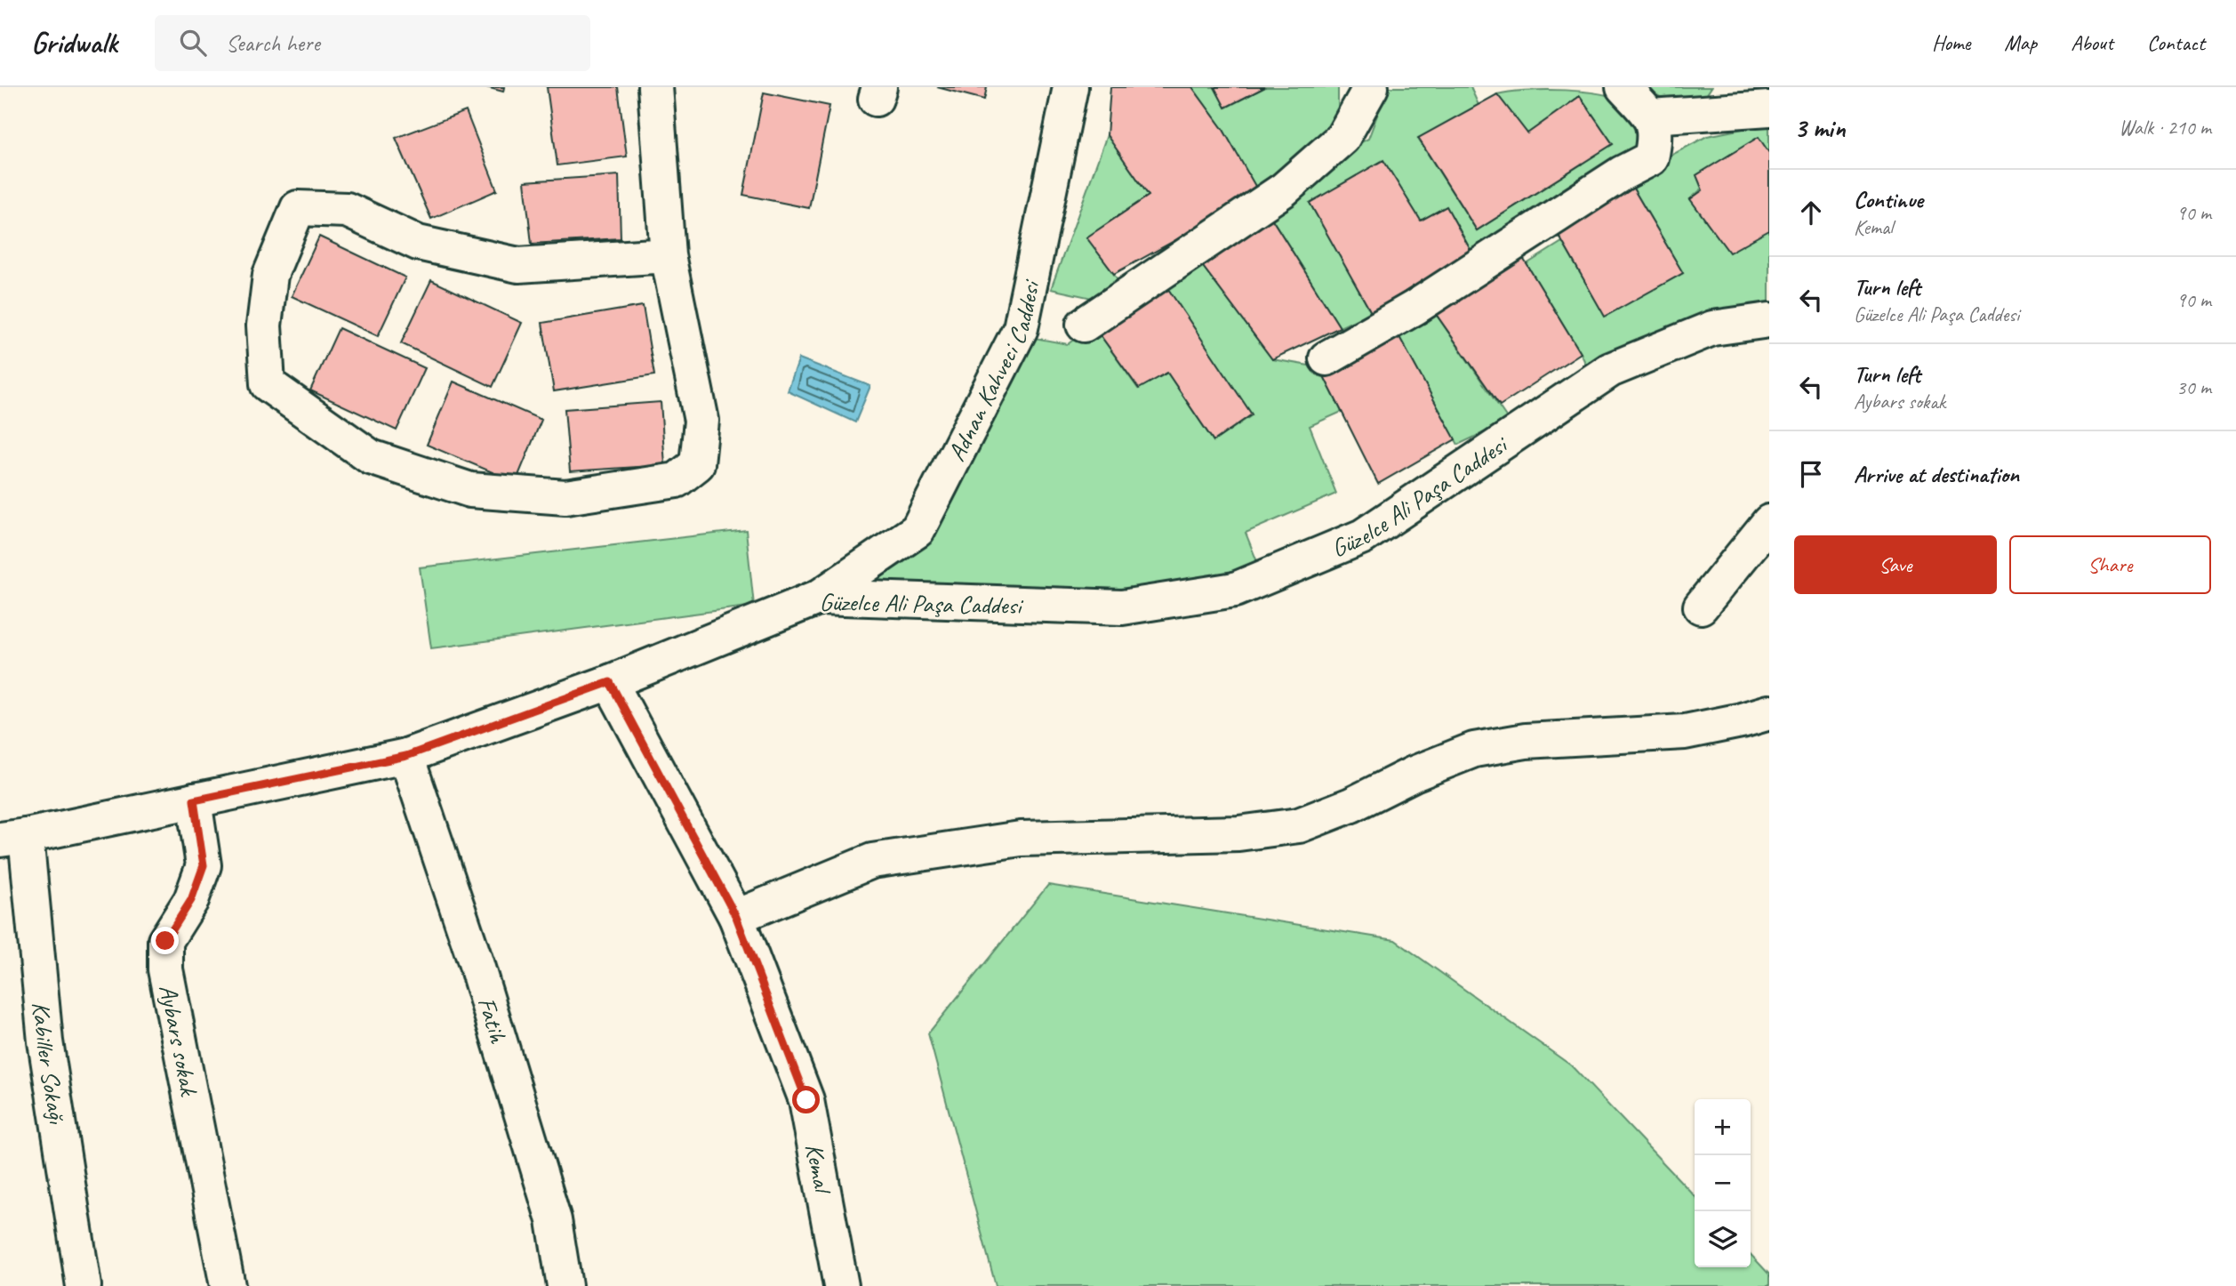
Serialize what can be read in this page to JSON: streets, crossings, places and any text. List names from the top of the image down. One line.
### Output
{"streets":{"street":["Adnan Kahveci Caddesi","Güzelce Ali Paşa Caddesi","Fatih","Aybars sokak","Kabiller Sokağı","Kemal"]},"crossings":[["Adnan Kahveci Caddesi","Güzelce Ali Paşa Caddesi"],["Güzelce Ali Paşa Caddesi","Fatih"],["Güzelce Ali Paşa Caddesi","Aybars sokak"],["Güzelce Ali Paşa Caddesi","Kabiller Sokağı"],["Güzelce Ali Paşa Caddesi","Kemal"]],"page":{"header":"Gridwalk","search":"Search here","nav":["Home","Map","About","Contact"],"heading":["3 min","Walk · 210 m"],"list":[["Continue","Kemal","90 m"],["Turn left","Güzelce Ali Paşa Caddesi","90 m"],["Turn left","Aybars sokak","30 m"],"Arrive at destination"],"buttons":["Save","Share"],"map_buttons":["+","−"]}}
